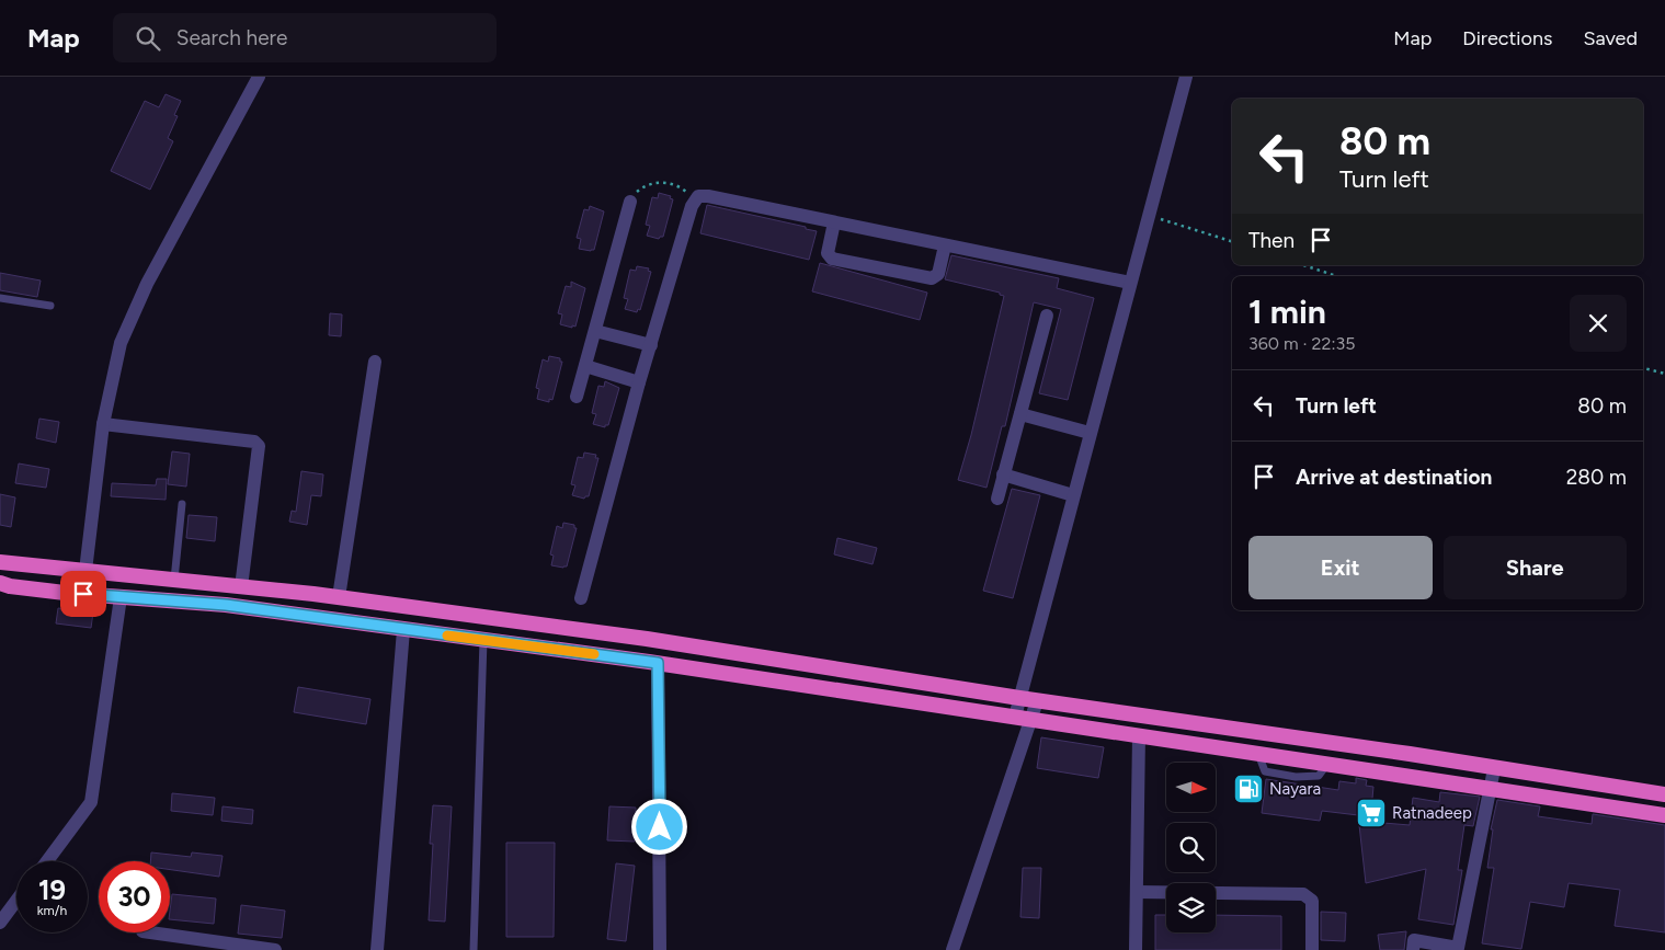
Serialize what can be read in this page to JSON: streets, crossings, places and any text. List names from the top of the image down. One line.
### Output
{"places":{"fuel station":["Nayara"],"supermarket":["Ratnadeep"]},"north":"right","page":{"header":"Map","search":"Search here","nav":["Map","Directions","Saved"],"turn":["80 m","Turn left"],"then":"Then","heading":["1 min","360 m · 22:35"],"list":[{"name":"Turn left","value":"80 m"},{"name":"Arrive at destination","value":"280 m"}],"buttons":["Exit","Share"],"speed":"19 km/h","limit":"30"}}
